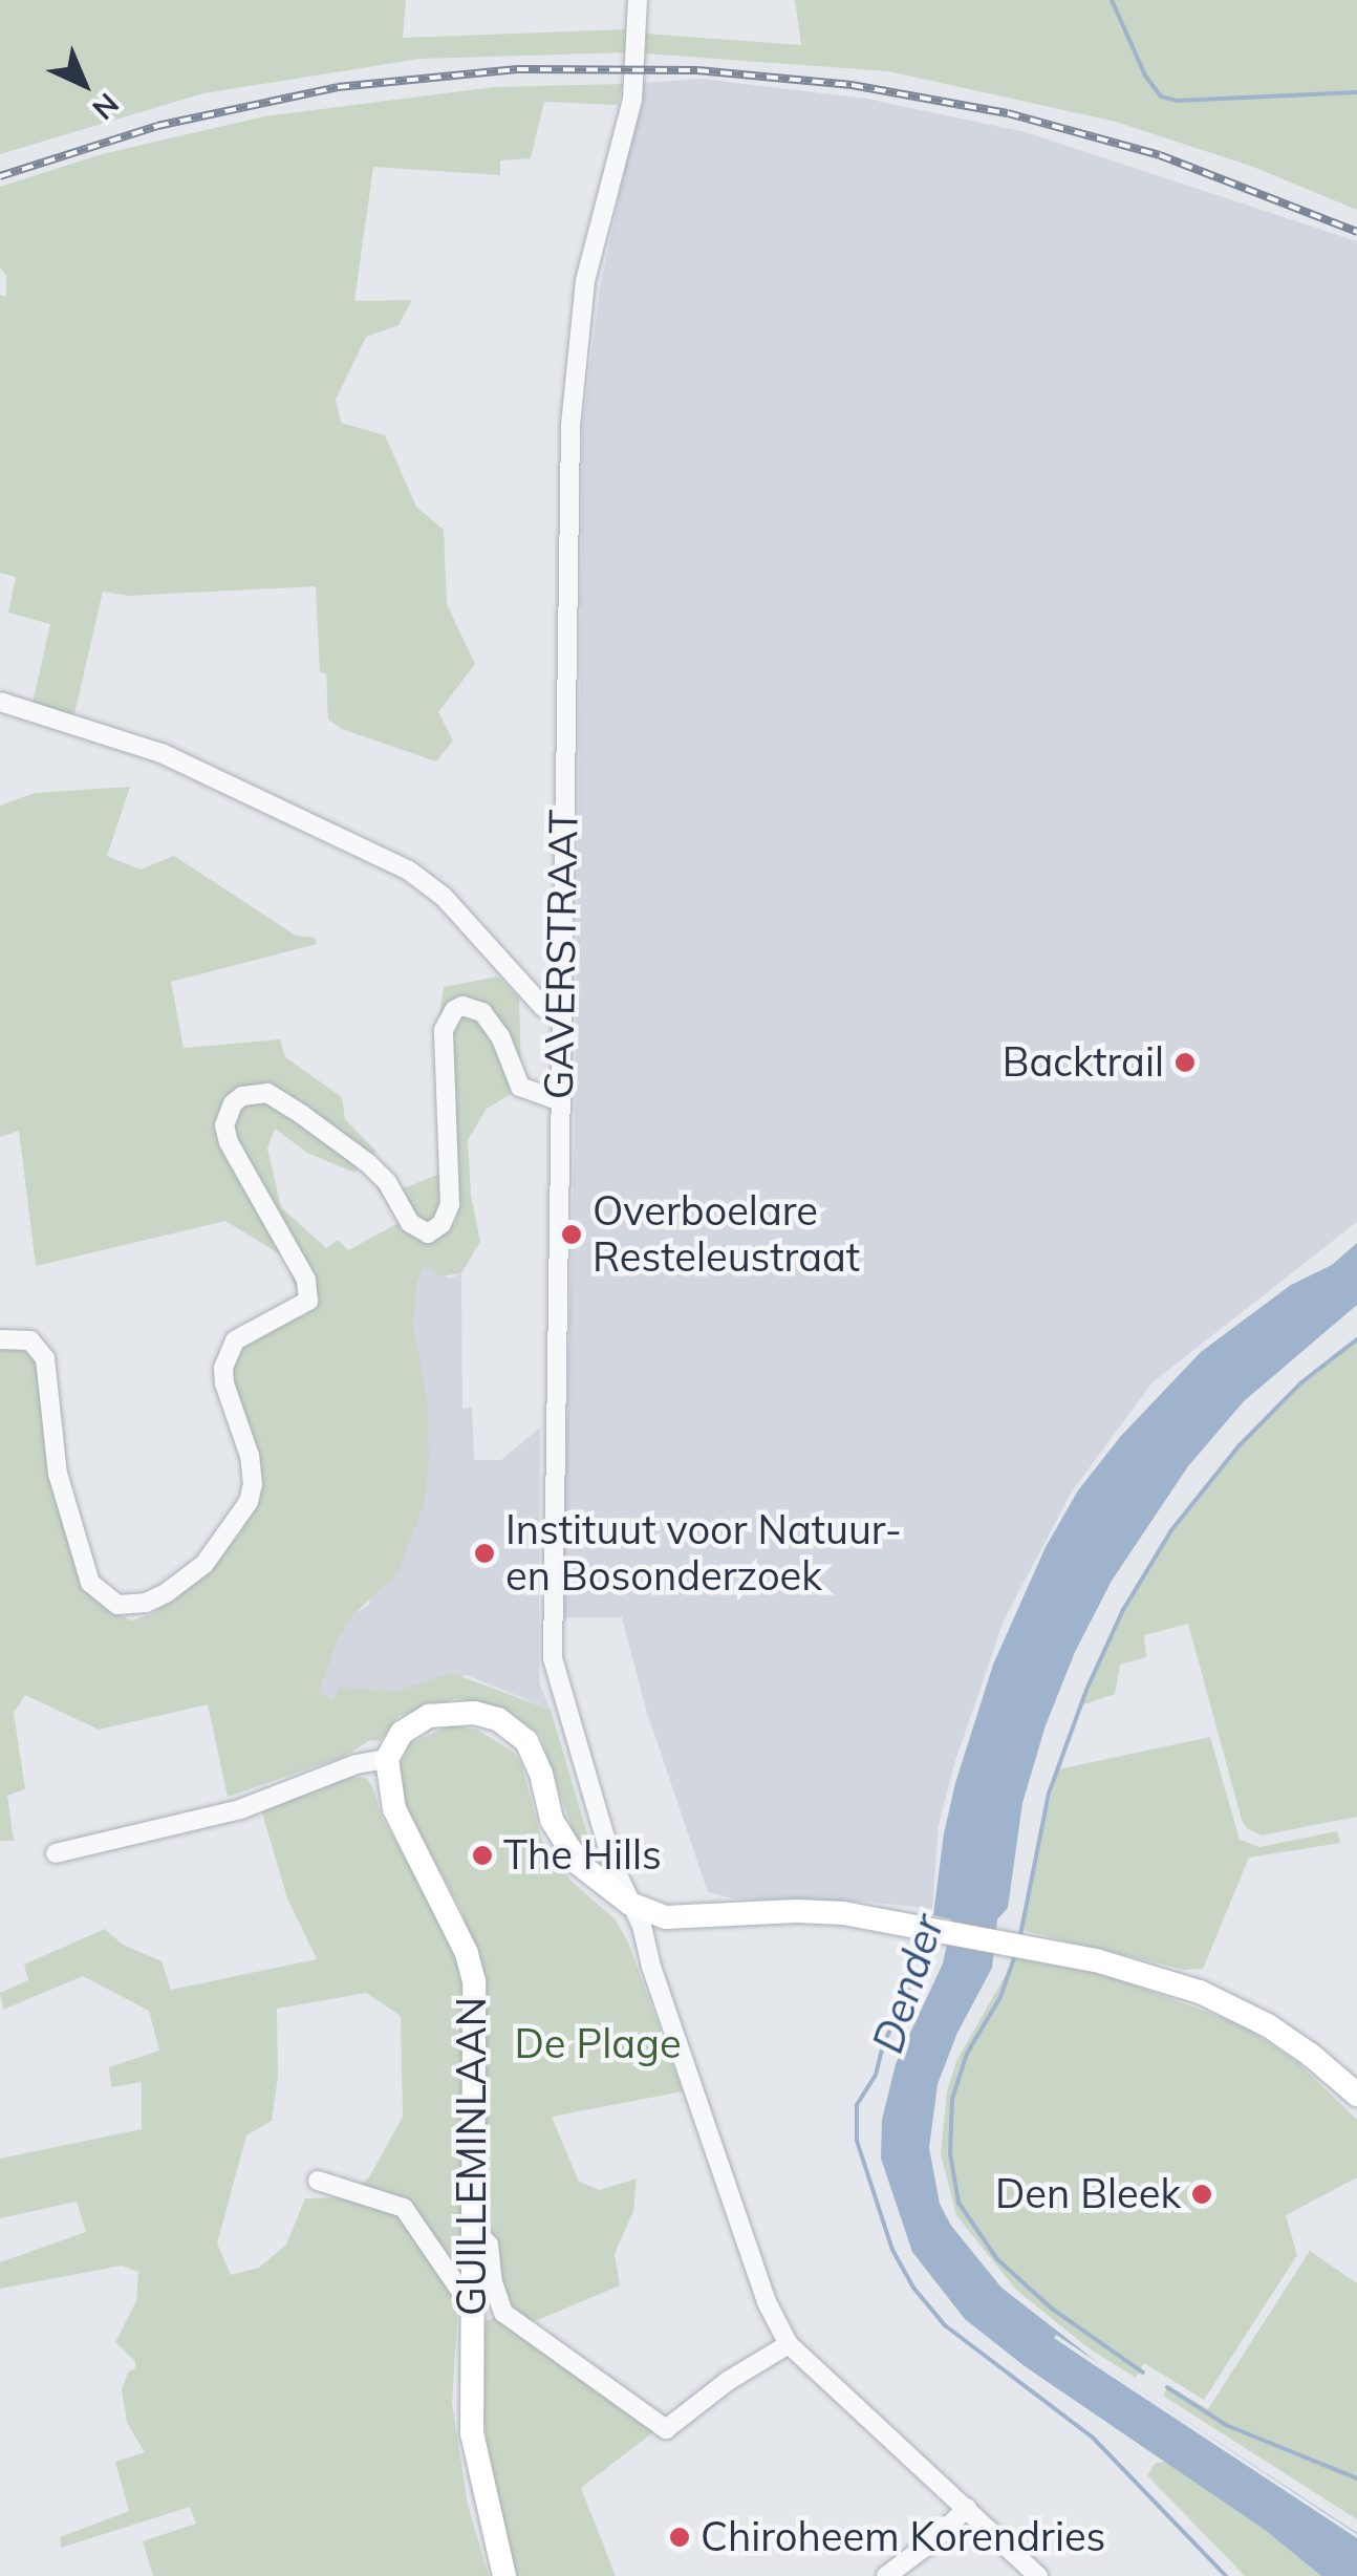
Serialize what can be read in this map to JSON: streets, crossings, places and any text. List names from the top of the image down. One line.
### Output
{"streets":{"main road":["GUILLEMINLAAN"],"street":["GAVERSTRAAT"]},"water":["Dender"],"parks":["De Plage"],"places":["Backtrail","Overboelare Resteleustraat","Instituut voor Natuur- en Bosonderzoek","The Hills","Den Bleek","Chiroheem Korendries"],"north":"bottom right"}
